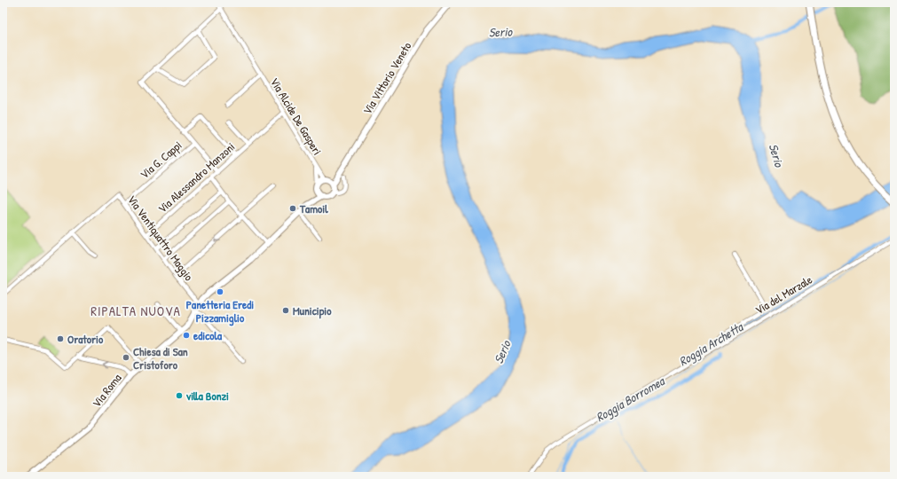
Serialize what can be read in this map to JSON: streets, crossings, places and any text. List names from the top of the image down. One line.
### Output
{"streets":{"main road":["Via Vittorio Veneto","Via Roma"],"street":["Via Alcide De Gasperi","Via G. Cappi","Via Alessandro Manzoni","Via Ventiquattro Maggio","Via del Marzale"]},"crossings":[["Via Vittorio Veneto","Via Alcide De Gasperi"],["Via Alcide De Gasperi","Via Alessandro Manzoni"],["Via G. Cappi","Via Alessandro Manzoni"],["Via G. Cappi","Via Ventiquattro Maggio"],["Via Alessandro Manzoni","Via Ventiquattro Maggio"],["Via Ventiquattro Maggio","Via Roma"]],"districts":["RIPALTA NUOVA"],"water":["Serio","Roggia Archetta","Roggia Borromea"],"places":["Tamoil","Panetteria Eredi Pizzamiglio","Municipio","edicola","Oratorio","Chiesa di San Cristoforo","villa Bonzi"]}
